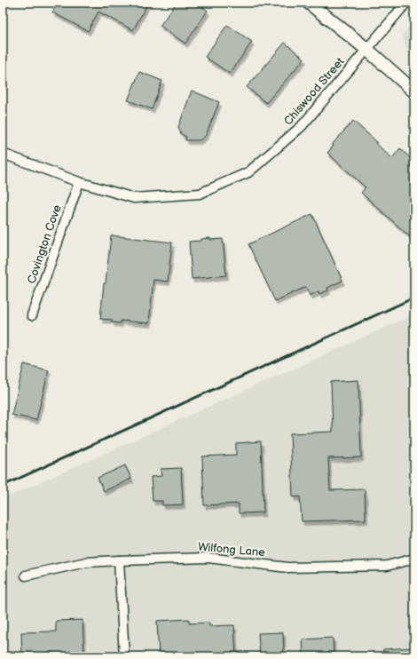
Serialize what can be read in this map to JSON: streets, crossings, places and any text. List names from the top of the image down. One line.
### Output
{"streets":{"street":["Chiswood Street","Covington Cove","Wilfong Lane"]},"crossings":[["Chiswood Street","Covington Cove"]]}
